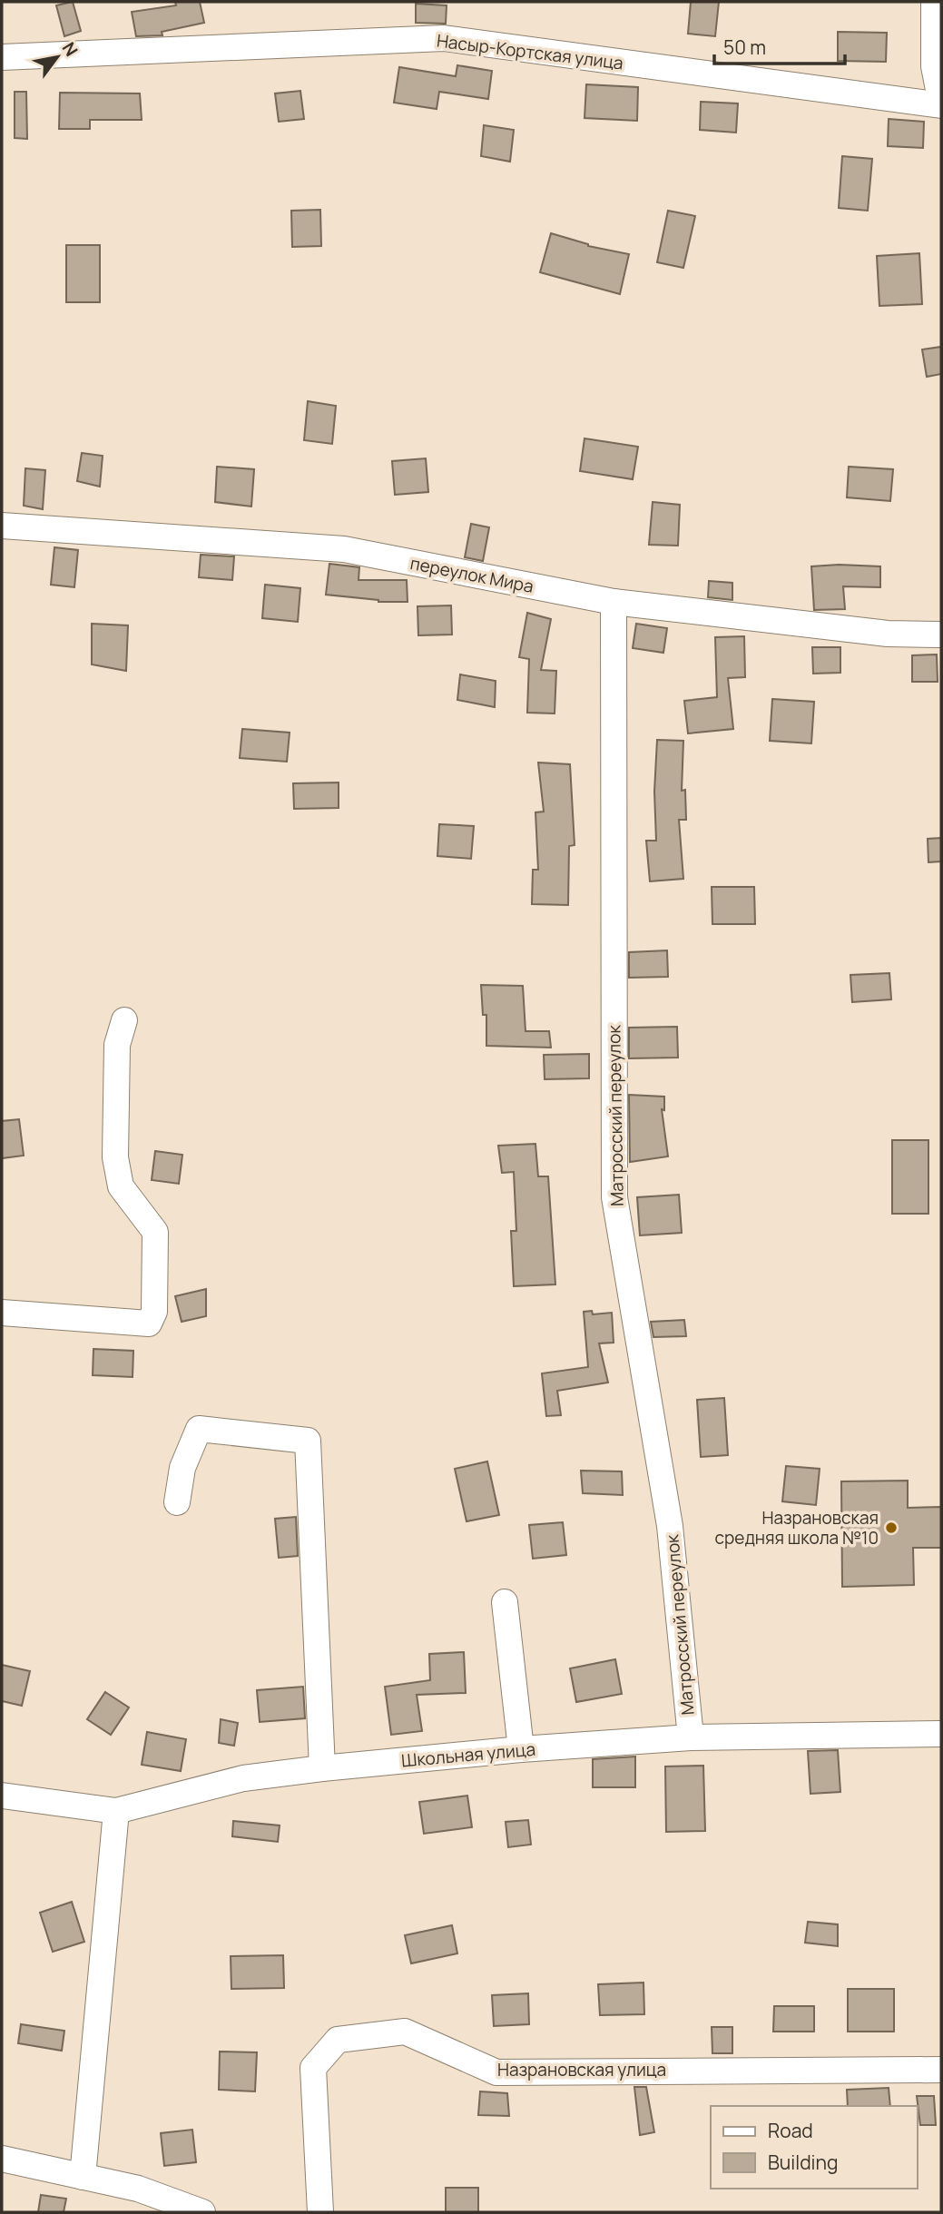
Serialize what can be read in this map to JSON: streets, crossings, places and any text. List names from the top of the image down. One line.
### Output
{"streets":{"street":["Насыр-Кортская улица","переулок Мира","Матросский переулок","Школьная улица","Назрановская улица"]},"crossings":[["переулок Мира","Матросский переулок"],["Матросский переулок","Школьная улица"]],"places":["Назрановская средняя школа №10"],"legend":["Road","Building"],"scale_bar":"50 m","north":"top right"}
